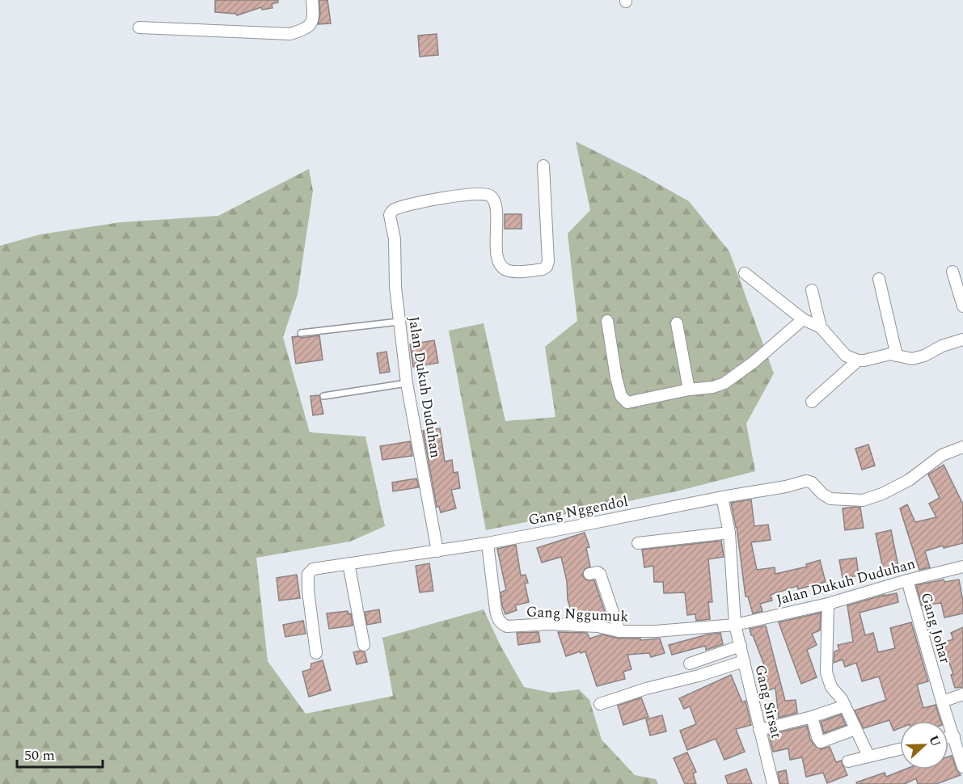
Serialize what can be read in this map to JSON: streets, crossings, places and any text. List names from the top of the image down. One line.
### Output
{"streets":{"street":["Jalan Dukuh Duduhan","Gang Nggendol","Gang Nggumuk","Gang Johar","Gang Sirsat"]},"crossings":[["Jalan Dukuh Duduhan","Gang Nggendol"],["Jalan Dukuh Duduhan","Gang Nggumuk"],["Jalan Dukuh Duduhan","Gang Johar"],["Jalan Dukuh Duduhan","Gang Sirsat"],["Gang Nggendol","Gang Nggumuk"],["Gang Nggumuk","Gang Sirsat"]],"scale_bar":"50 m","north":"right"}
